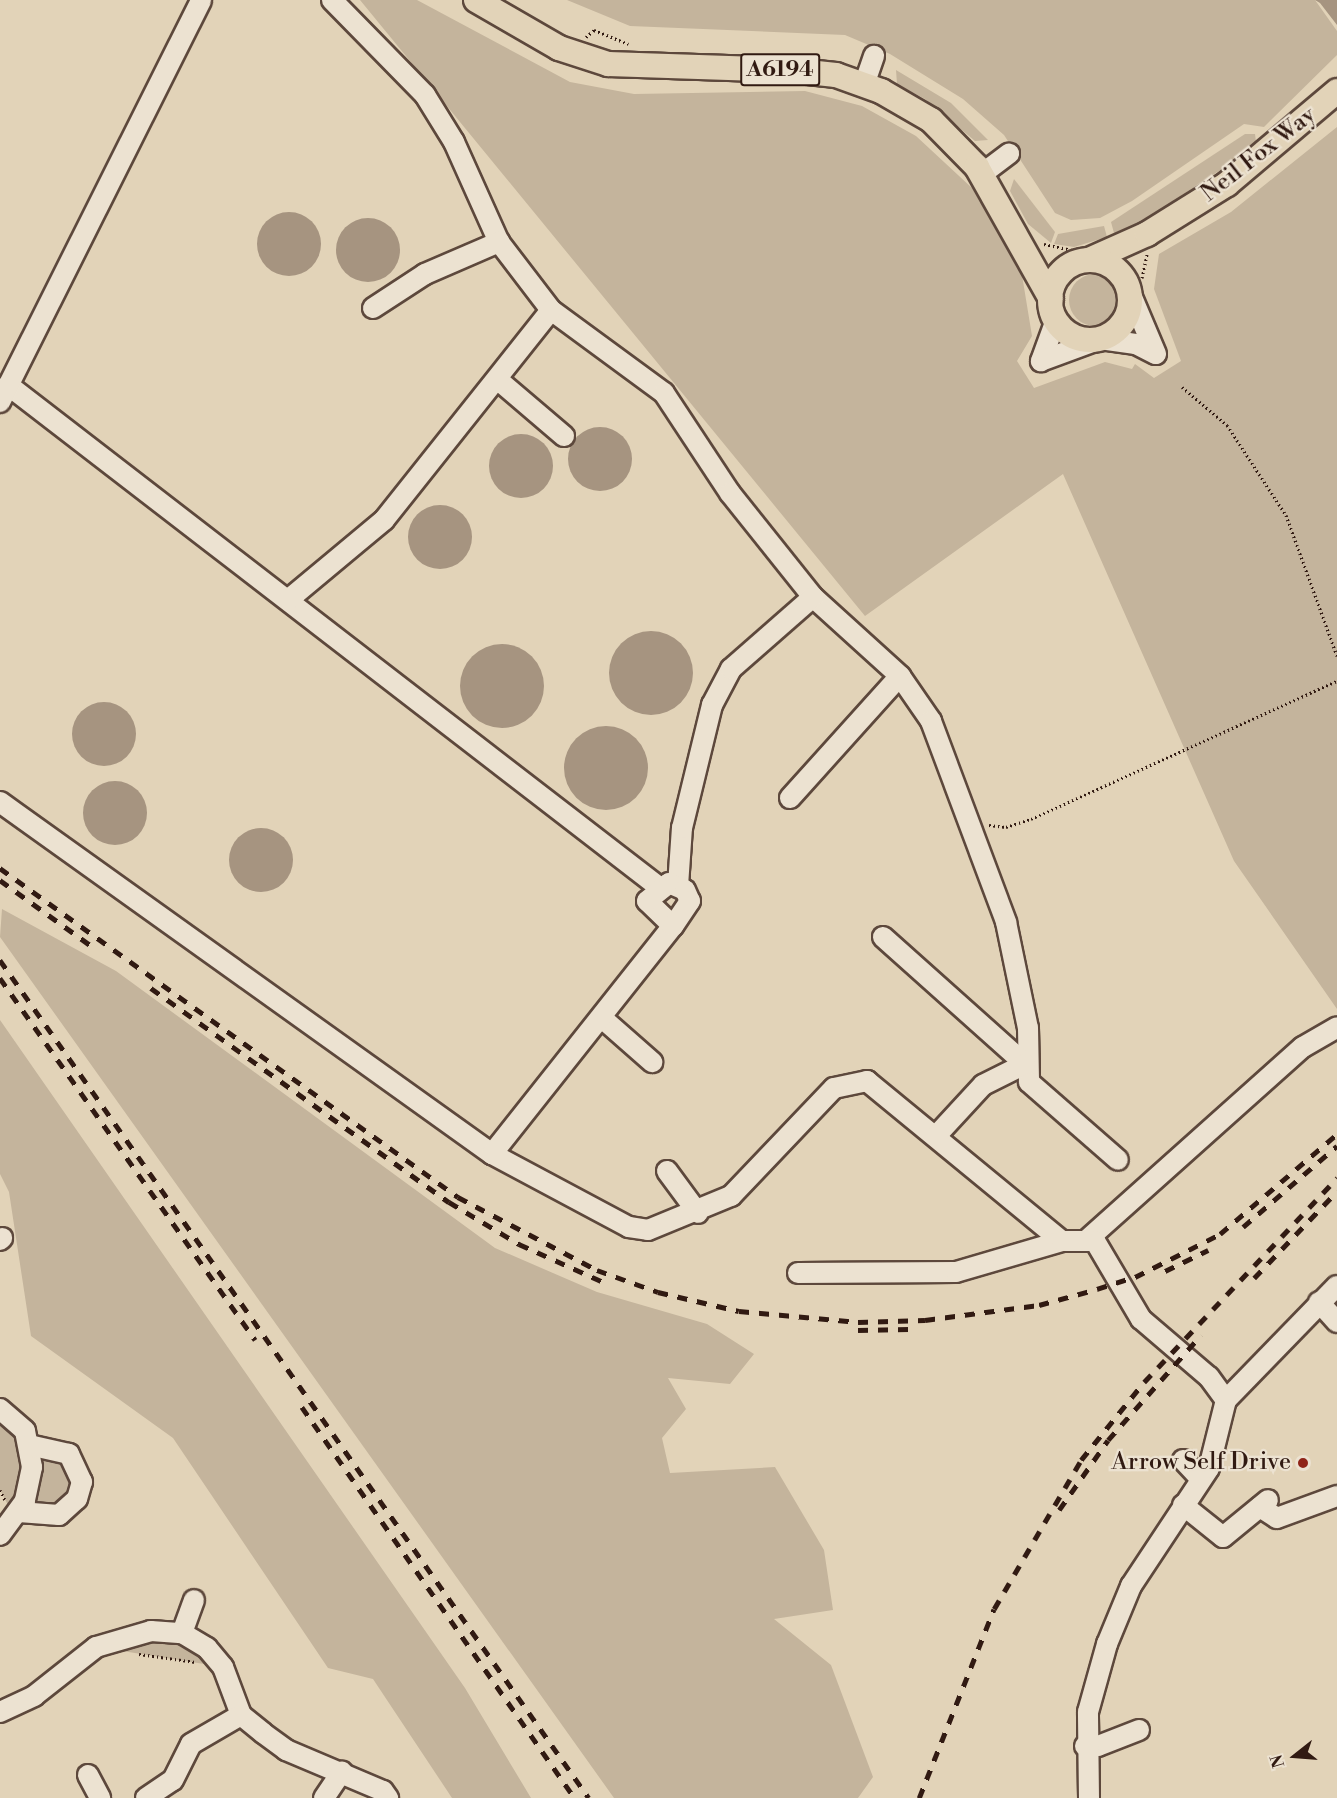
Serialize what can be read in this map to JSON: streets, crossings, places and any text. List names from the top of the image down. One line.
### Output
{"streets":{"main road":["A6194","Neil Fox Way"]},"crossings":[["A6194","Neil Fox Way"]],"places":["Arrow Self Drive"],"north":"left"}
